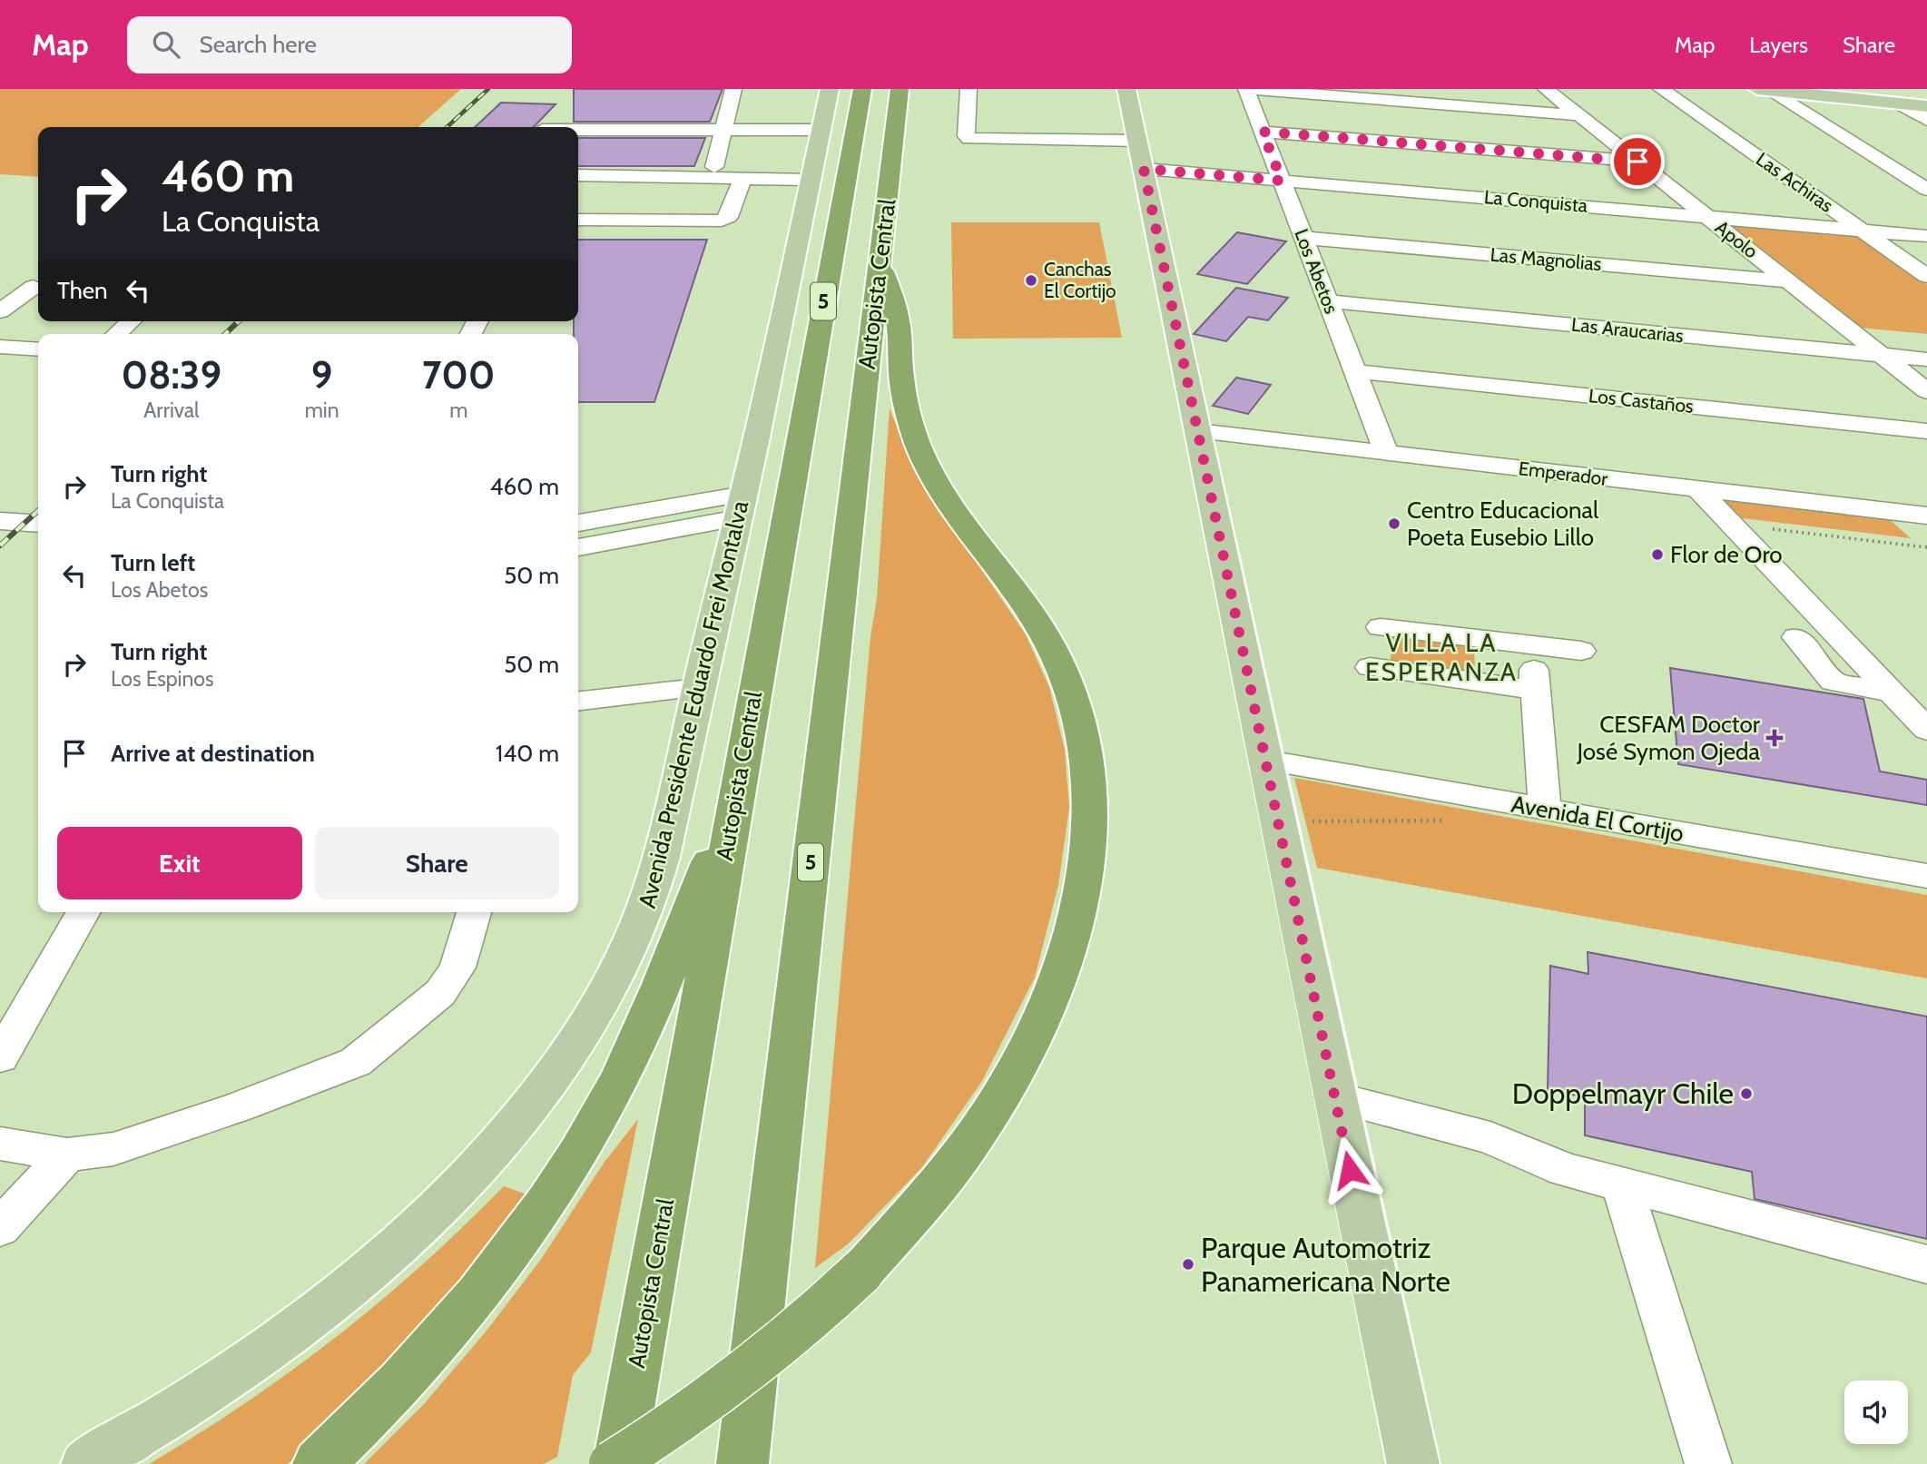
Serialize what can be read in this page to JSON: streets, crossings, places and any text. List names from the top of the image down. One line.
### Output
{"streets":{"highway":["Autopista Central","5"],"main road":["Avenida Presidente Eduardo Frei Montalva"],"street":["Las Achiras","La Conquista","Apolo","Las Magnolias","Los Abetos","Las Araucarias","Los Castaños","Emperador","Avenida El Cortijo"]},"crossings":[["Las Achiras","La Conquista"],["La Conquista","Apolo"],["La Conquista","Los Abetos"],["Apolo","Las Magnolias"],["Apolo","Las Araucarias"],["Las Magnolias","Los Abetos"],["Los Abetos","Las Araucarias"],["Los Abetos","Los Castaños"],["Los Abetos","Emperador"]],"districts":["VILLA LA ESPERANZA"],"places":{"other":["Canchas El Cortijo","Centro Educacional Poeta Eusebio Lillo","Flor de Oro","Doppelmayr Chile","Parque Automotriz Panamericana Norte"],"health":["CESFAM Doctor José Symon Ojeda"]},"page":{"header":"Map","search":"Search here","nav":["Map","Layers","Share"],"turn":["460 m","La Conquista"],"then":"Then","eta":["08:39","Arrival","9","min","700","m"],"list":[{"name":"Turn right","note":"La Conquista","value":"460 m"},{"name":"Turn left","note":"Los Abetos","value":"50 m"},{"name":"Turn right","note":"Los Espinos","value":"50 m"},{"name":"Arrive at destination","value":"140 m"}],"buttons":["Exit","Share"]}}
